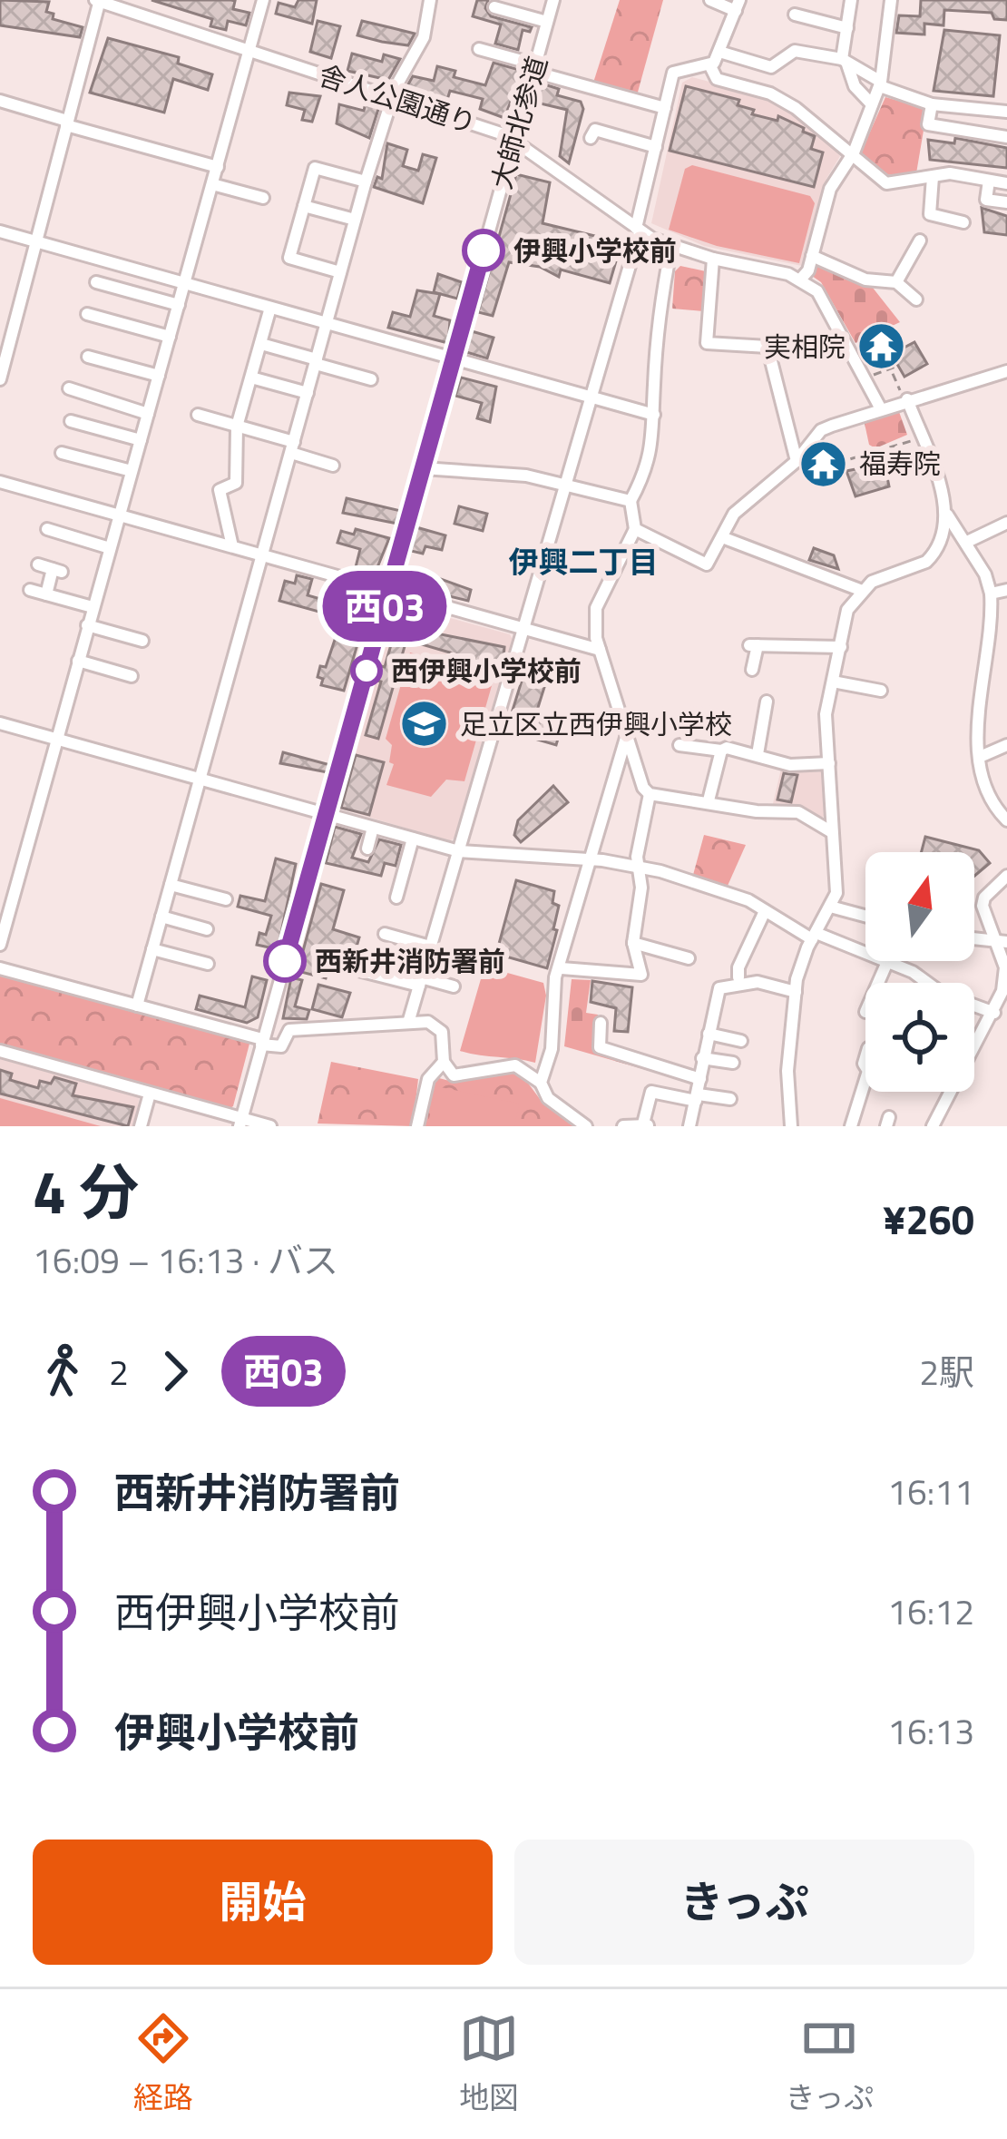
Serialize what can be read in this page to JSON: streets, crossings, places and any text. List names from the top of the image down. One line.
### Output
{"streets":{"street":["舎人公園通り","大師北参道"]},"crossings":[["舎人公園通り","大師北参道"]],"districts":["伊興二丁目"],"places":{"other":["伊興小学校前","西伊興小学校前","西新井消防署前"],"temple":["実相院","福寿院"],"school or university":["足立区立西伊興小学校"]},"lines":["bus line 西03"],"north":"top","page":{"on_map":"西03","heading":["4 分","16:09 – 16:13 · バス","¥260"],"legs":["2","西03","2駅"],"list":[{"name":"西新井消防署前","value":"16:11"},{"name":"西伊興小学校前","value":"16:12"},{"name":"伊興小学校前","value":"16:13"}],"buttons":["開始","きっぷ"],"tabs":["経路","地図","きっぷ"]}}
